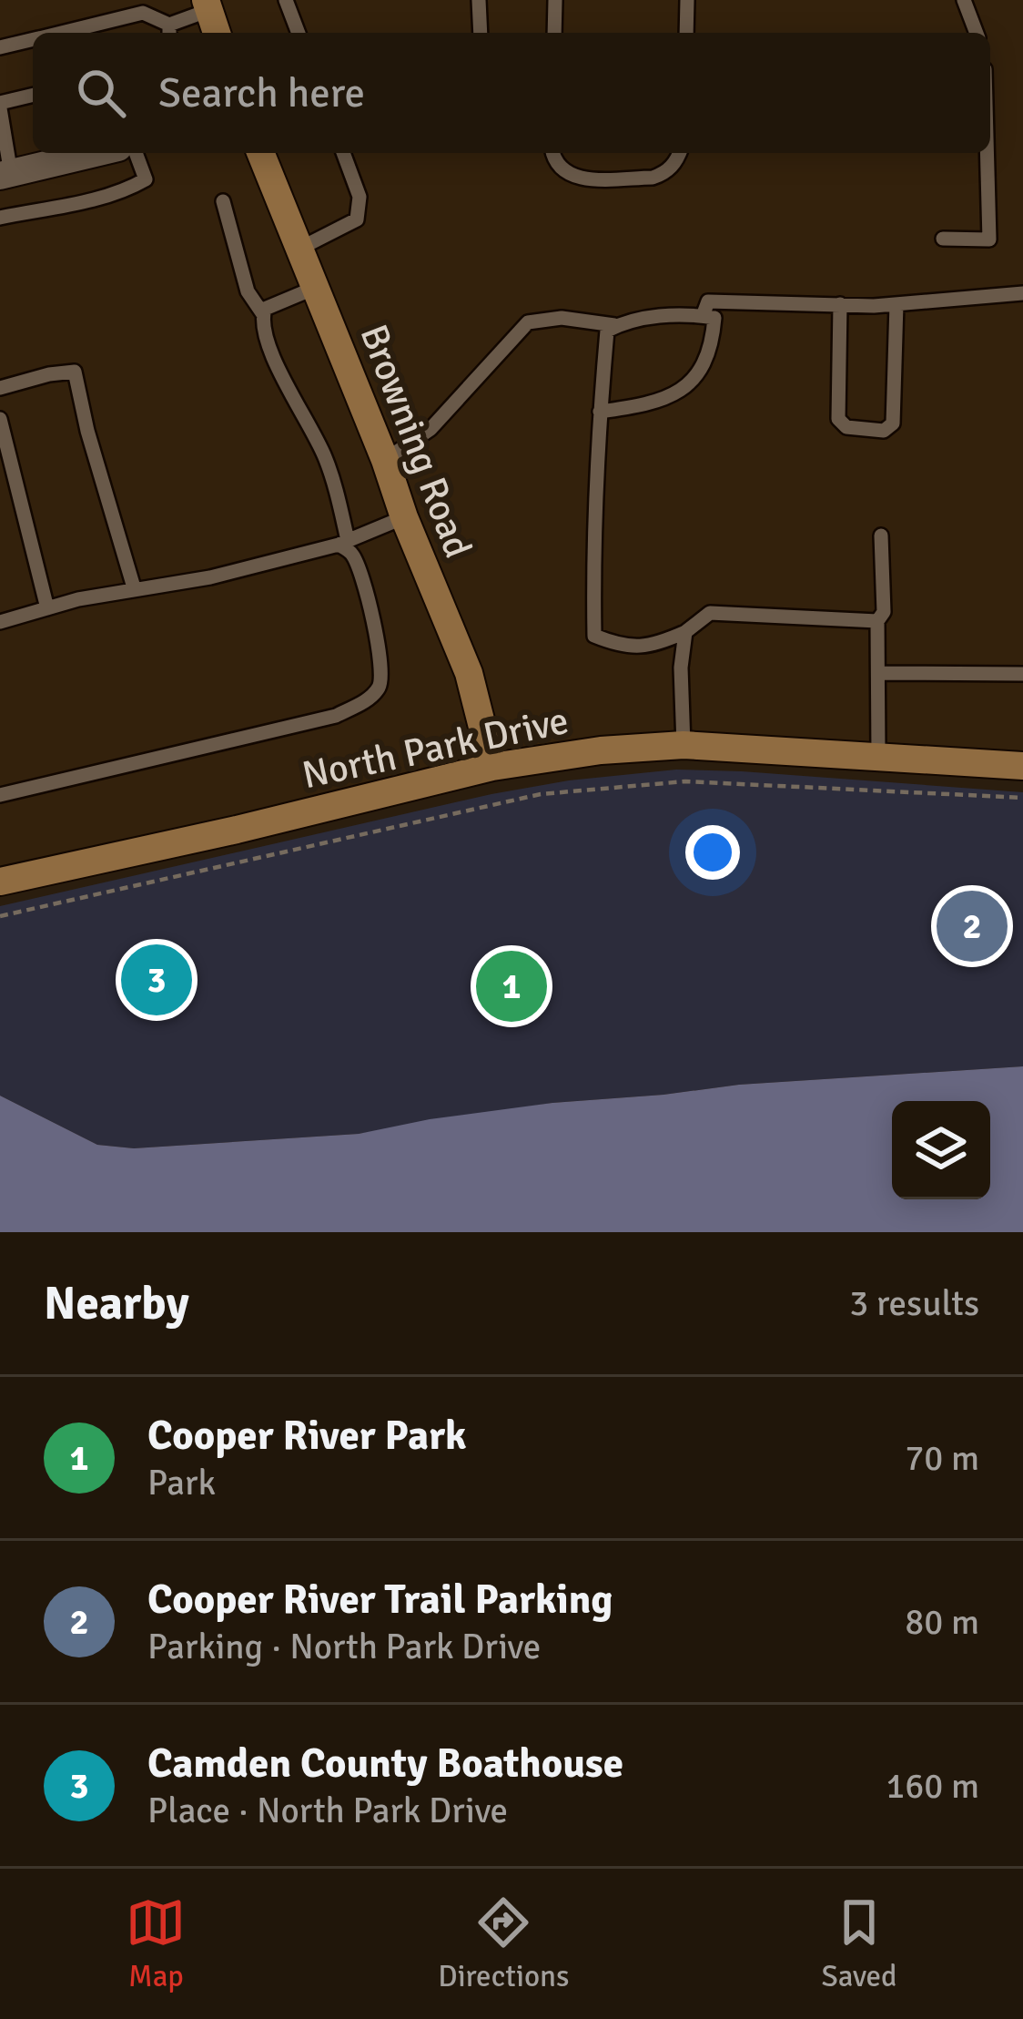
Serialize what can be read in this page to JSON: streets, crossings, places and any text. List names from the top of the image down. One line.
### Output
{"streets":{"street":["Browning Road","North Park Drive"]},"crossings":[["Browning Road","North Park Drive"]],"page":{"search":"Search here","pins":["2","3","1"],"heading":["Nearby","3 results"],"list":[{"mark":"1","name":"Cooper River Park","note":"Park","value":"70 m"},{"mark":"2","name":"Cooper River Trail Parking","note":"Parking · North Park Drive","value":"80 m"},{"mark":"3","name":"Camden County Boathouse","note":"Place · North Park Drive","value":"160 m"}],"nav":["Map","Directions","Saved"]}}
